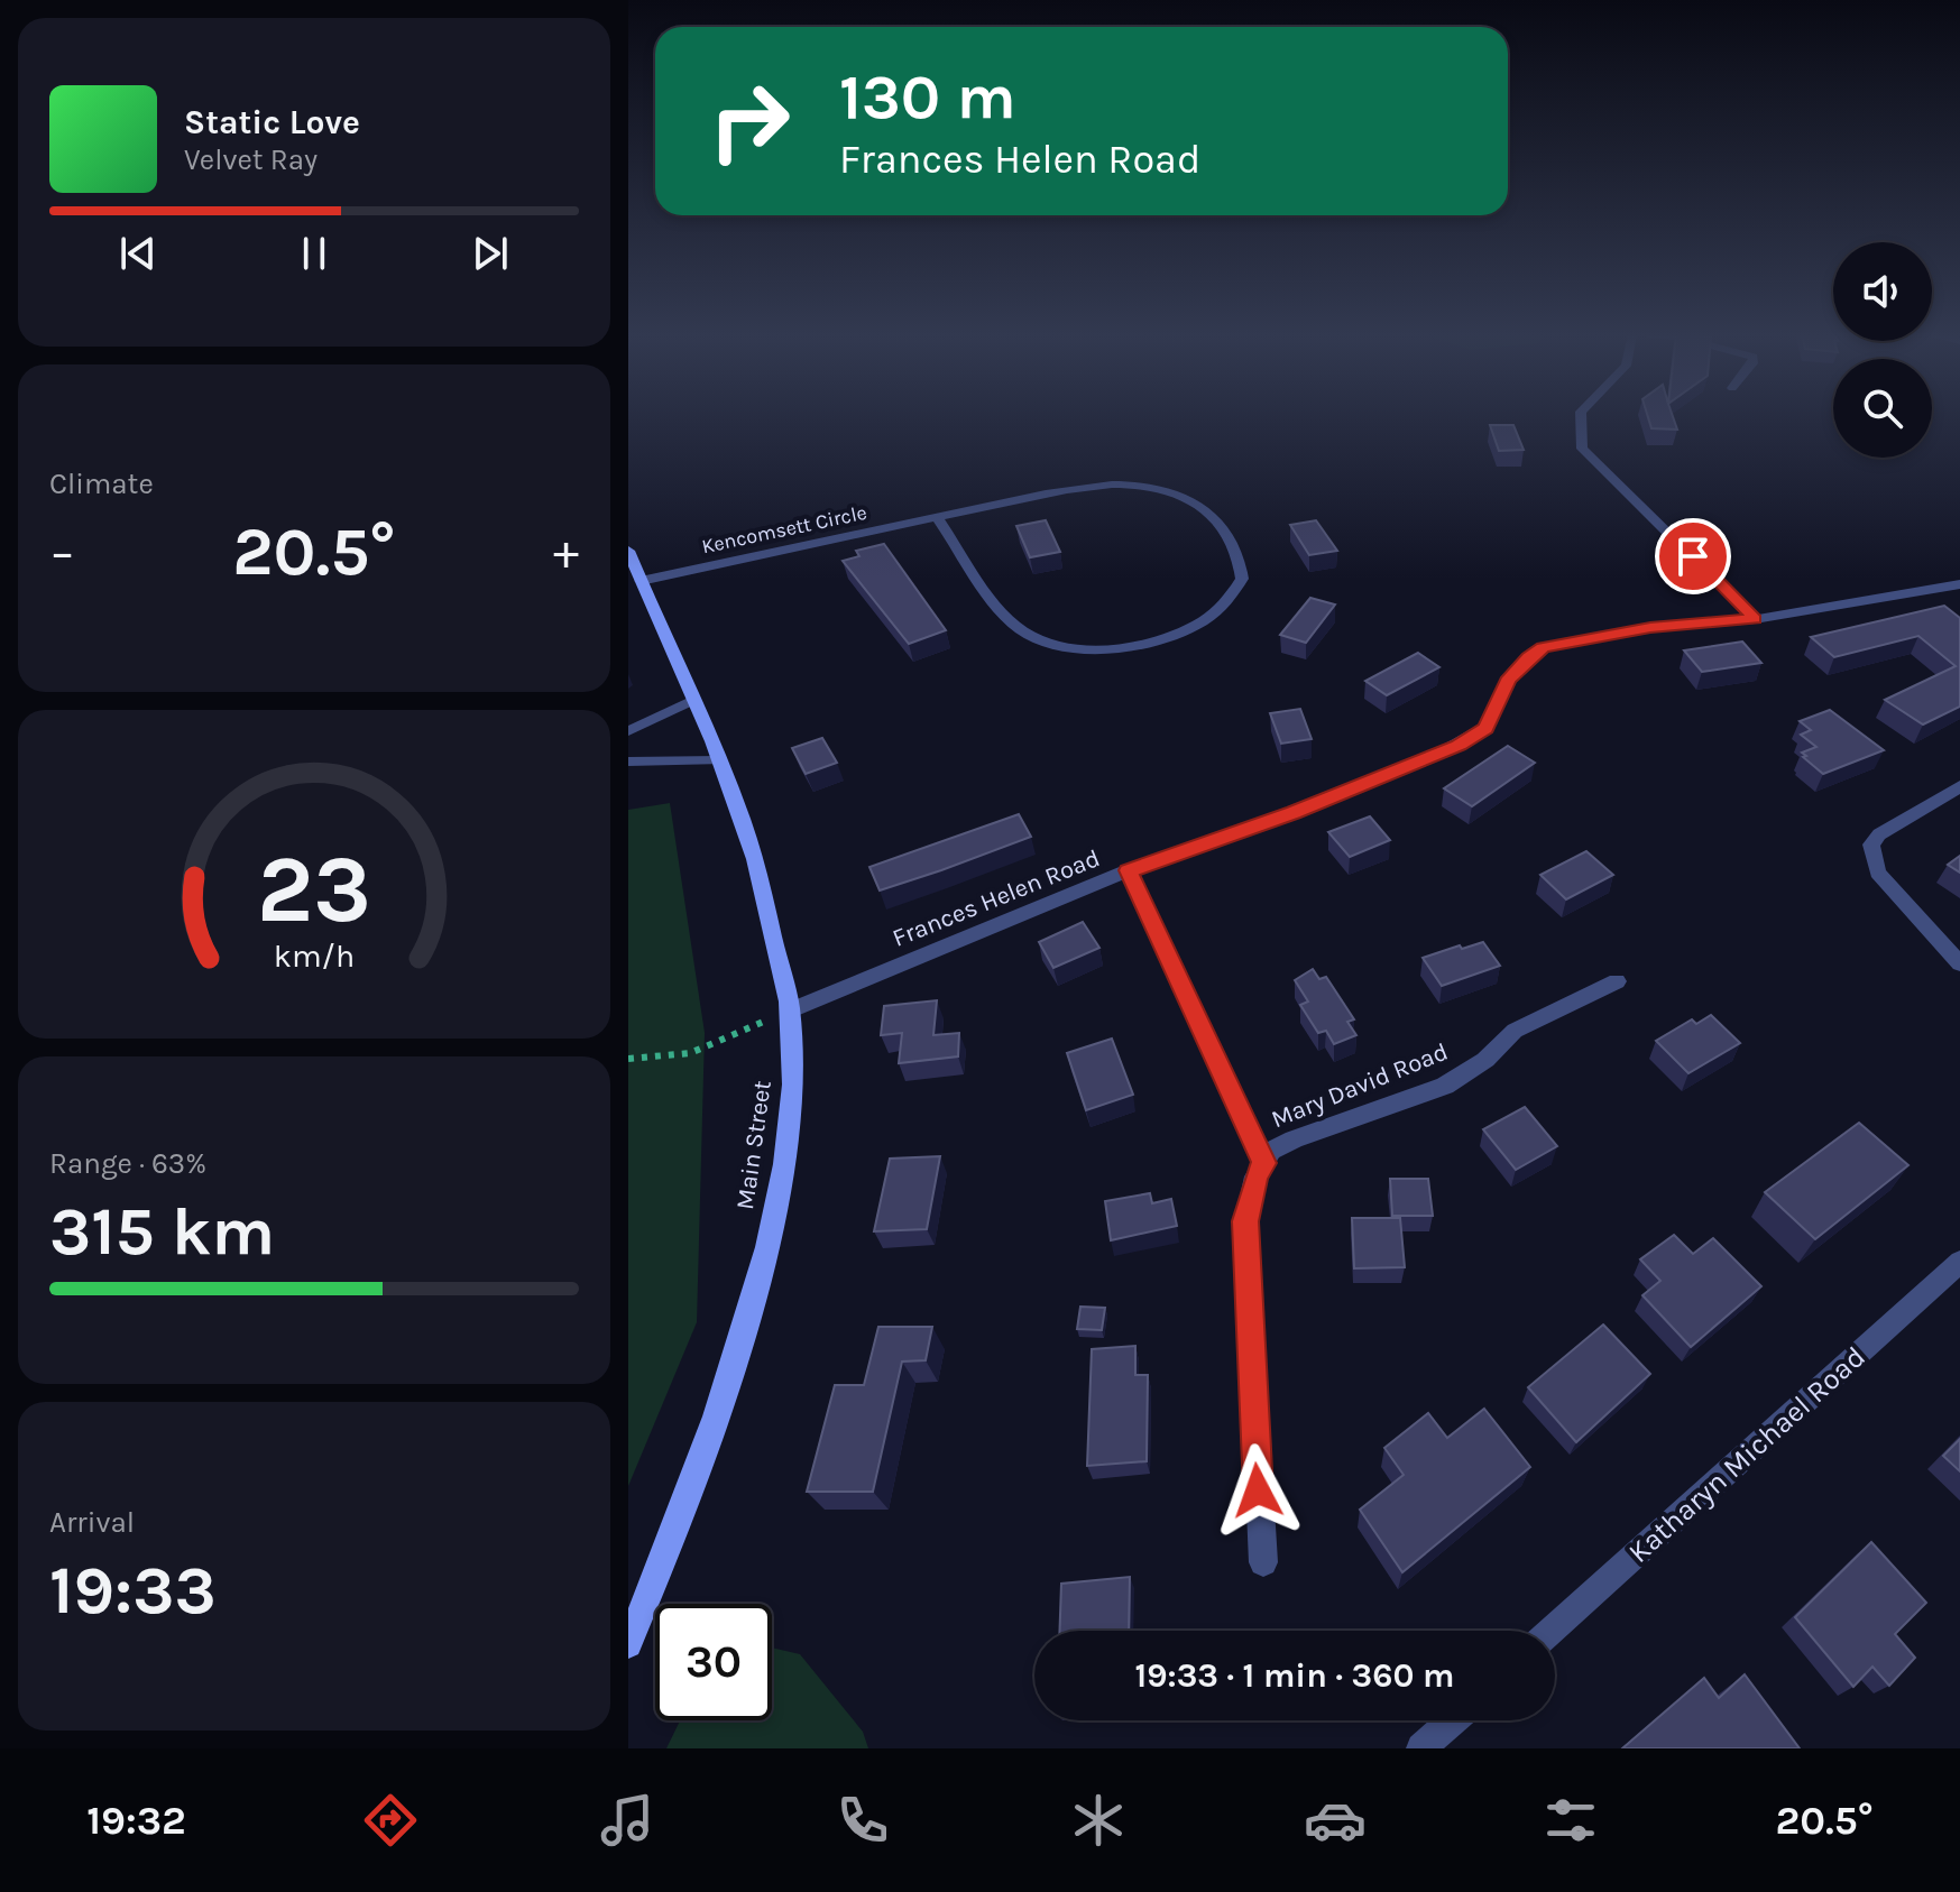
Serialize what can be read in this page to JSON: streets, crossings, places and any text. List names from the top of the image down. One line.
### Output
{"streets":{"main road":["Main Street"],"street":["Kencomsett Circle","Frances Helen Road","Mary David Road","Katharyn Michael Road"]},"crossings":[["Kencomsett Circle","Main Street"],["Frances Helen Road","Main Street"]],"page":{"turn":["130 m","Frances Helen Road"],"song":["Static Love","Velvet Ray"],"tile":["Climate",["Range · 63%","315 km"],["Arrival","19:33"]],"heat":["−","20.5°","+"],"limit":"30","trip":"19:33 · 1 min · 360 m","tabs":["19:32","20.5°"],"gauge":["23","km/h"]}}
